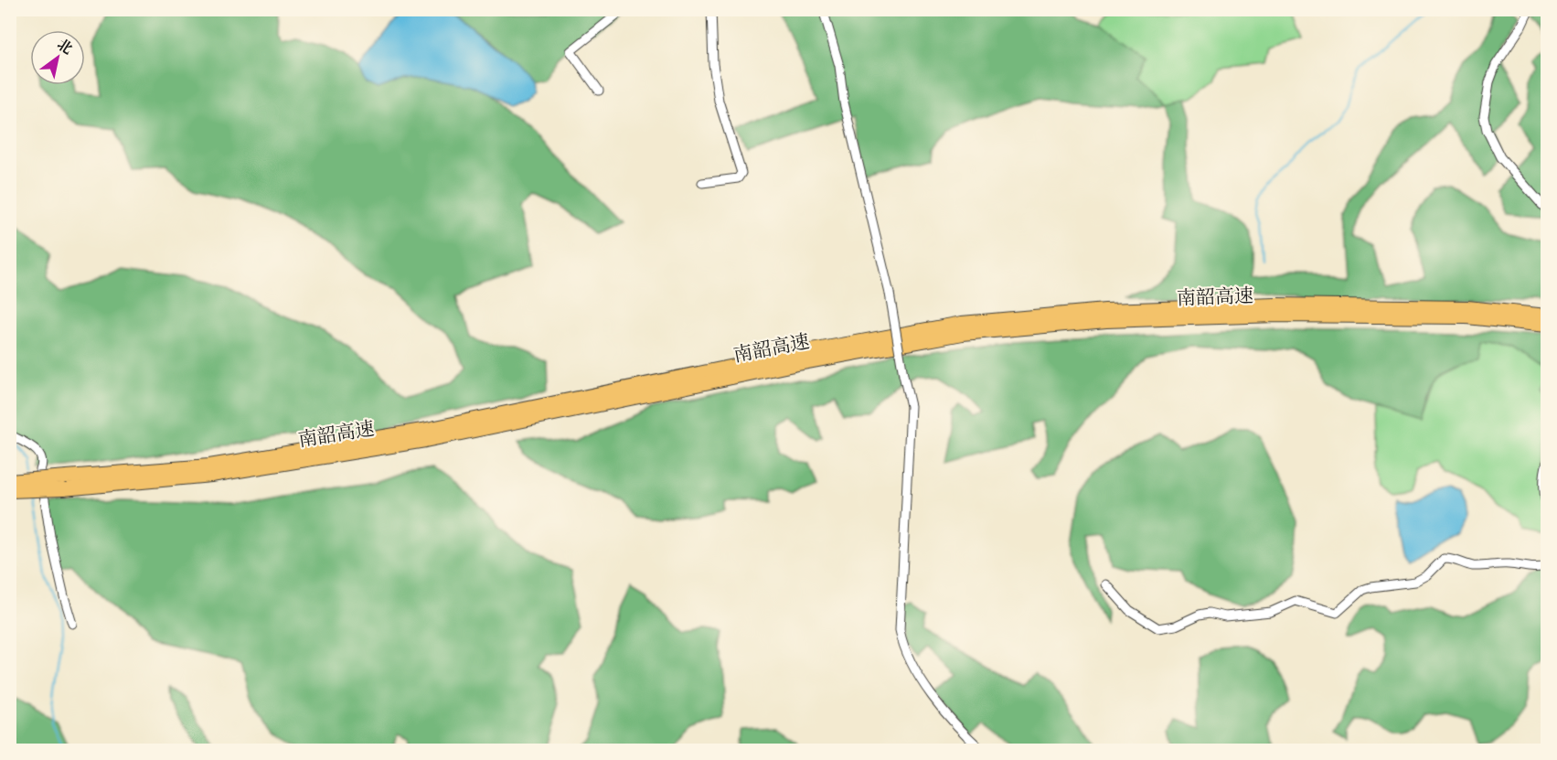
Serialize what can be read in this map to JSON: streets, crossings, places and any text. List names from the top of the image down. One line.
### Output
{"streets":{"highway":["南韶高速"]},"north":"top right"}
